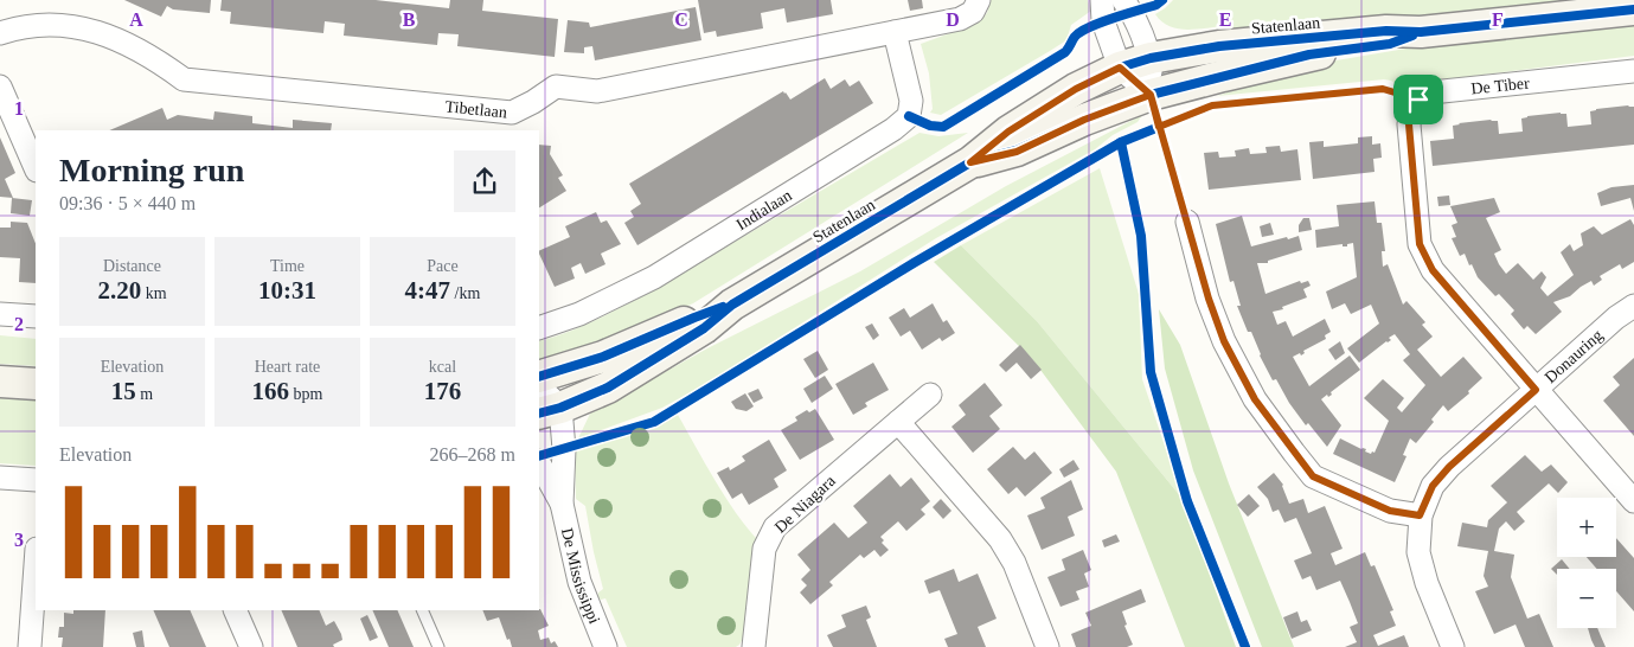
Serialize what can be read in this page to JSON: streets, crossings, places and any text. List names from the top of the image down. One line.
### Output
{"streets":{"main road":["Statenlaan"],"street":["De Tiber","Tibetlaan","Indialaan","Donauring","De Niagara","De Mississippi"]},"crossings":[["Statenlaan","De Mississippi"],["De Tiber","Donauring"],["Tibetlaan","Indialaan"]],"page":{"heading":["Morning run","09:36 · 5 × 440 m"],"stats":[["Distance","2.20 km"],["Time","10:31"],["Pace","4:47 /km"],["Elevation","15 m"],["Heart rate","166 bpm"],["kcal","176"]],"chart":["Elevation","266–268 m"],"map_buttons":["+","−"]},"grid":{"columns":["A","B","C","D","E","F"],"rows":["1","2","3"]}}
